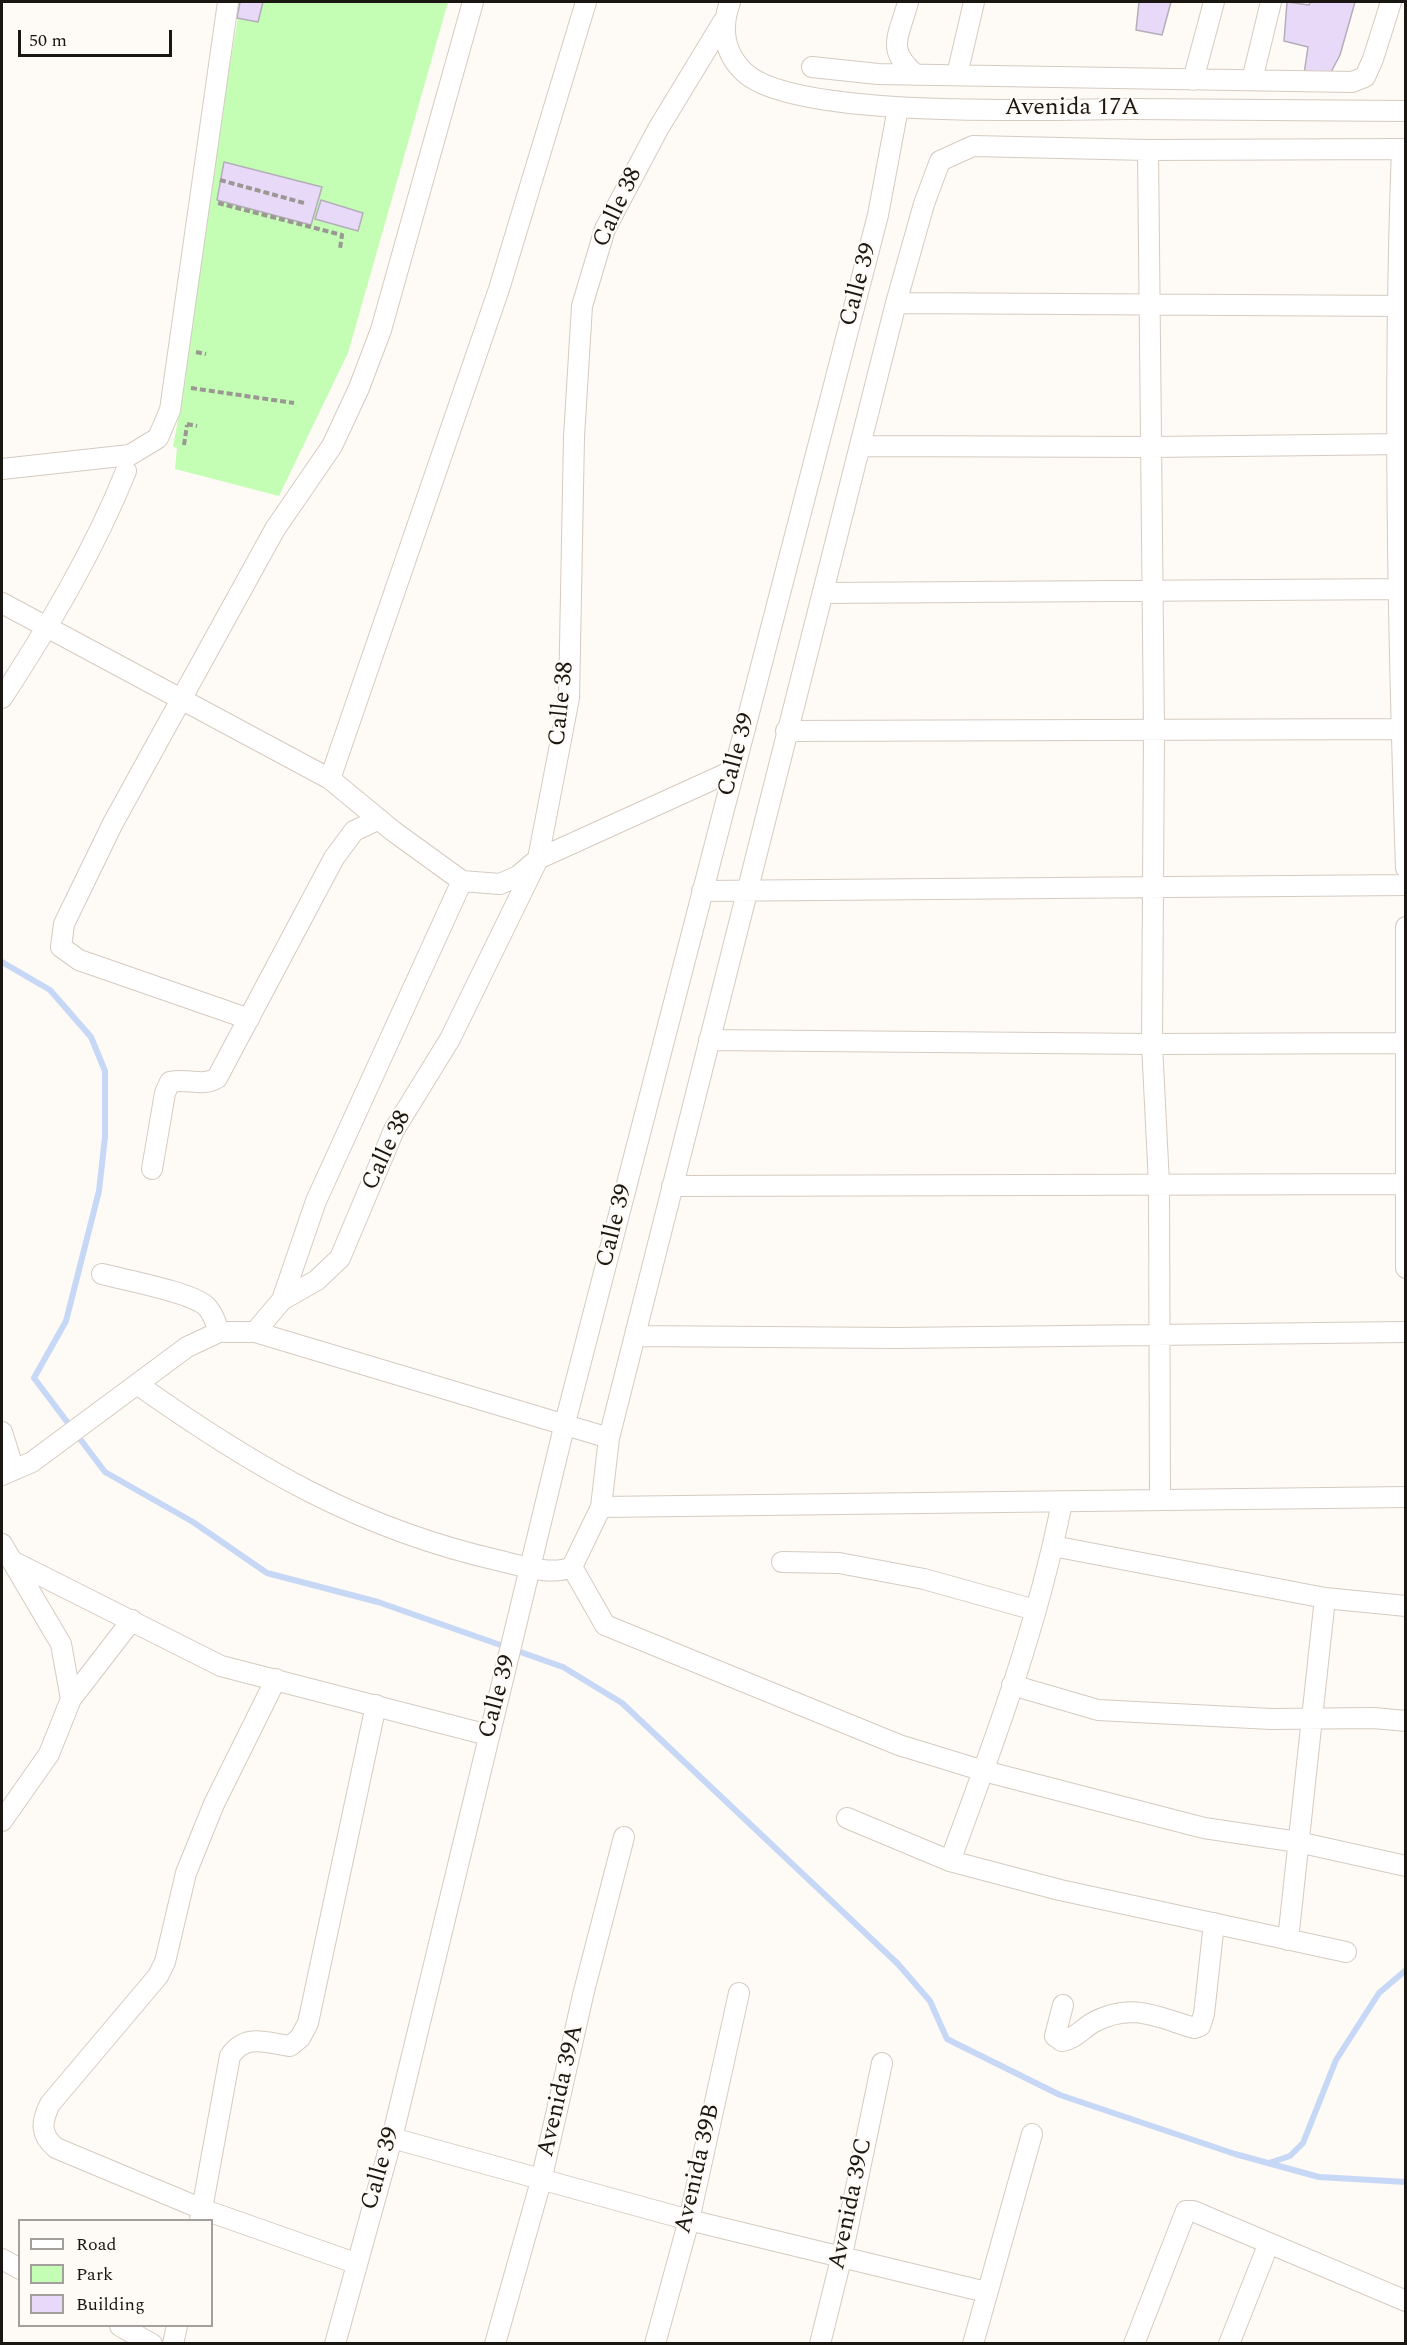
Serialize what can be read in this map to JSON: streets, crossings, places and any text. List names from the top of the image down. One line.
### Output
{"streets":{"street":["Avenida 17A","Calle 38","Calle 39","Avenida 39A","Avenida 39B","Avenida 39C"]},"crossings":[["Avenida 17A","Calle 38"],["Avenida 17A","Calle 39"]],"legend":["Road","Park","Building"],"scale_bar":"50 m"}
